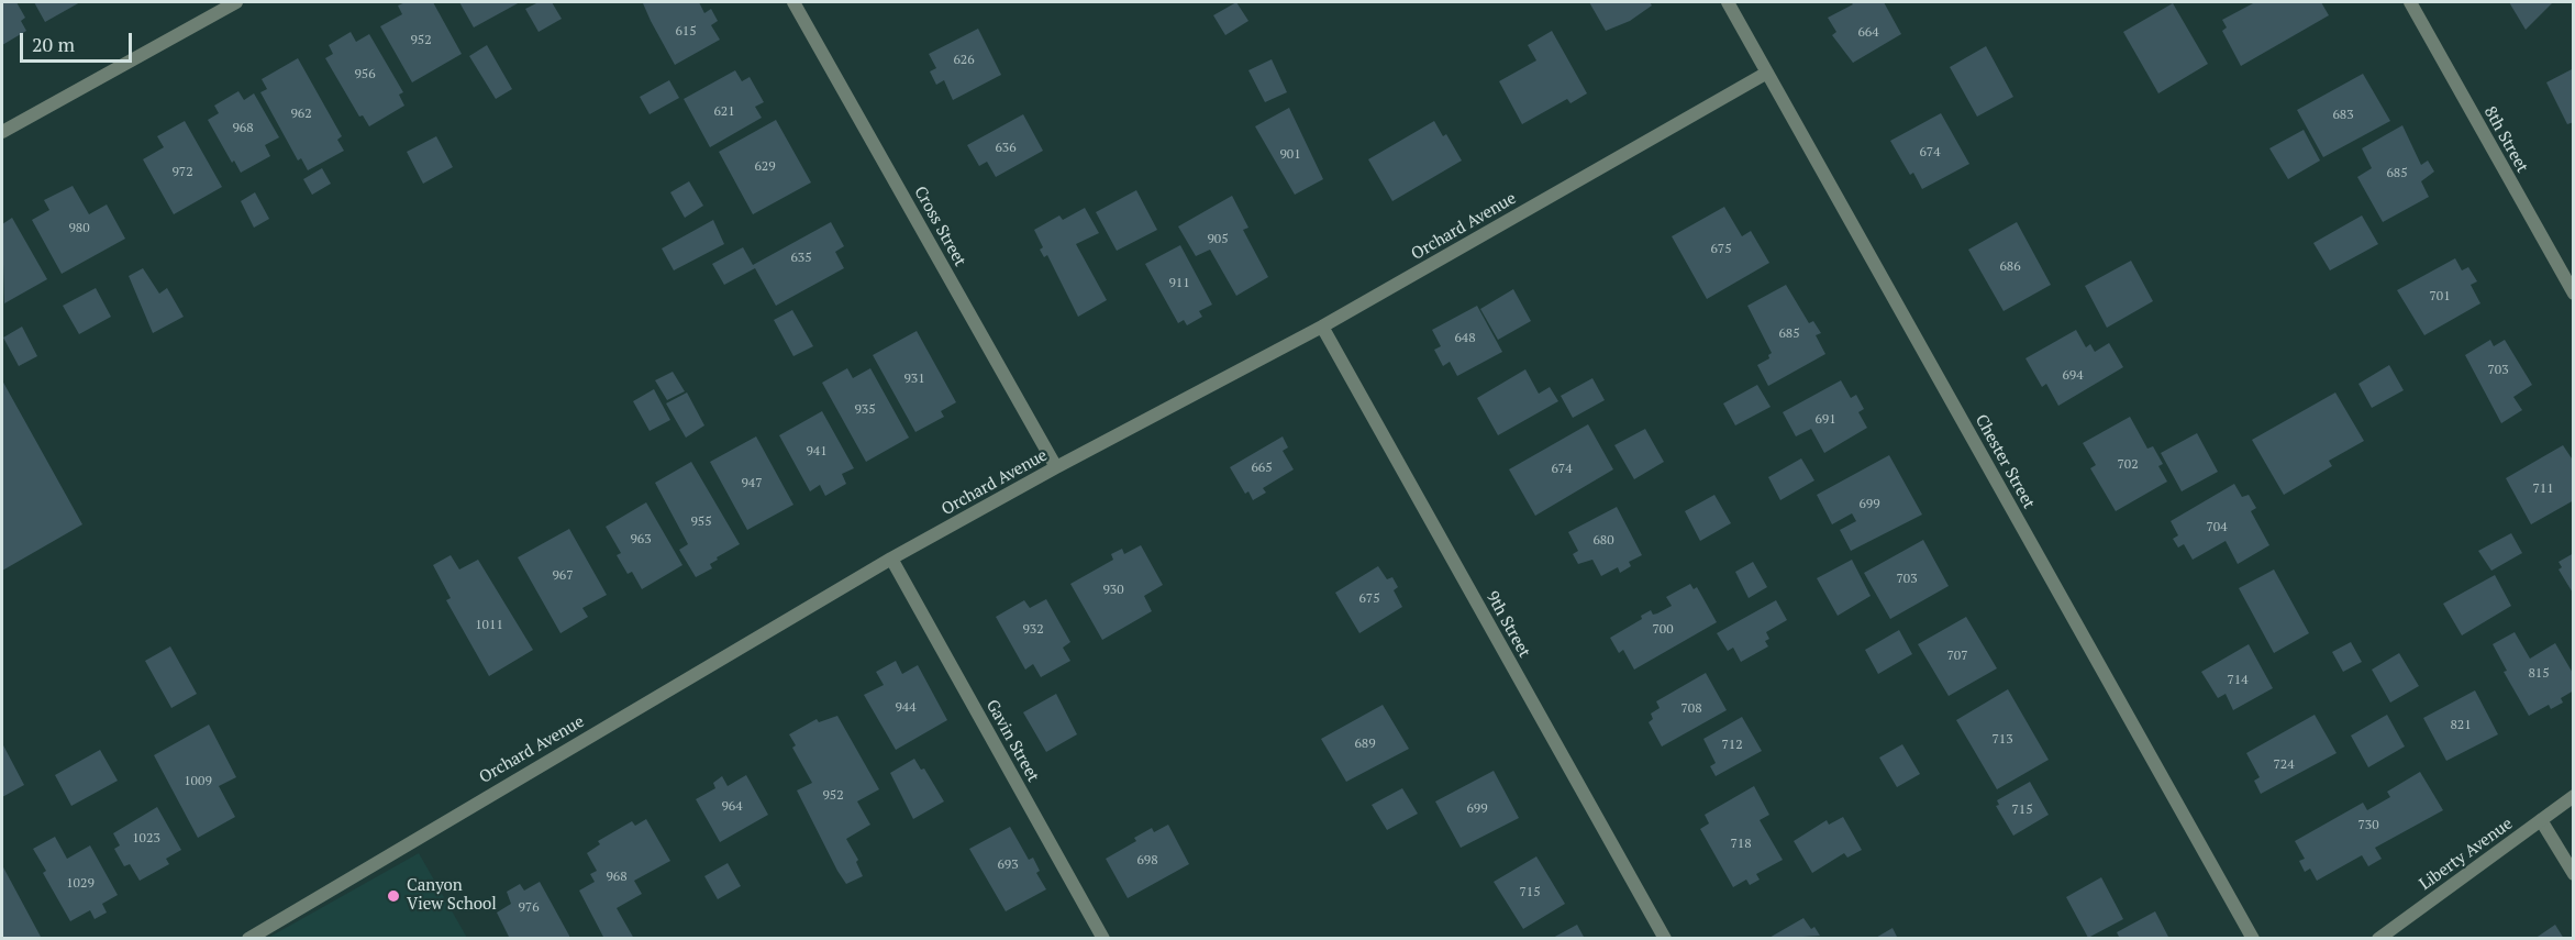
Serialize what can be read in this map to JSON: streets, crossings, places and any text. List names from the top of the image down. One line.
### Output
{"streets":{"street":["8th Street","Cross Street","Orchard Avenue","Chester Street","9th Street","Gavin Street","Liberty Avenue"]},"crossings":[["Cross Street","Orchard Avenue"],["Orchard Avenue","Chester Street"],["Orchard Avenue","9th Street"],["Orchard Avenue","Gavin Street"]],"places":["Canyon View School"],"house_numbers":["615","664","952","626","956","621","962","683","968","636","674","901","629","972","685","980","905","675","635","686","911","701","685","648","703","694","931","935","691","941","702","665","674","947","711","699","955","704","963","680","967","703","930","675","1011","932","700","707","815","714","944","708","821","713","689","712","724","1009","952","964","699","715","730","1023","718","698","693","968","1029","715","976"],"scale_bar":"20 m"}
